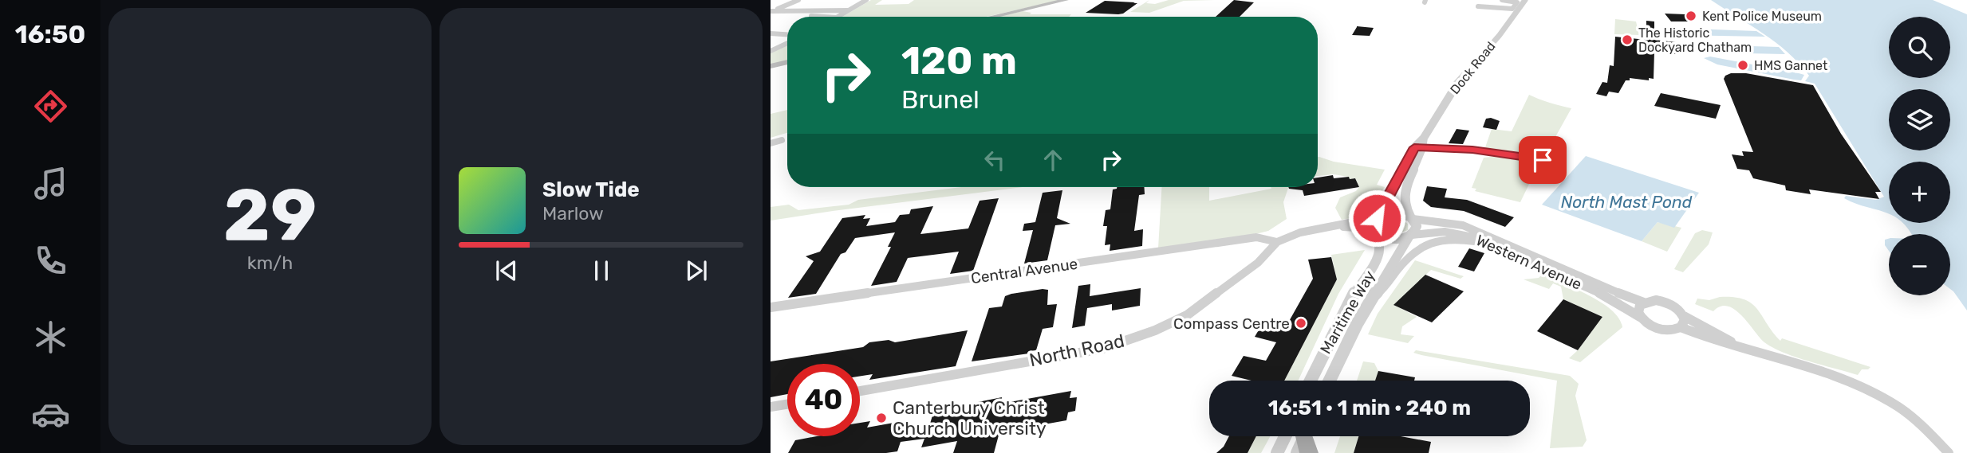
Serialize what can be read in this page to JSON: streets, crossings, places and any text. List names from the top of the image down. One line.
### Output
{"streets":{"street":["Dock Road","Western Avenue","Central Avenue","Maritime Way","North Road"]},"crossings":[["Dock Road","Western Avenue"],["Dock Road","Maritime Way"],["Western Avenue","Maritime Way"],["Central Avenue","North Road"]],"water":["North Mast Pond"],"places":["Kent Police Museum","The Historic Dockyard Chatham","HMS Gannet","Compass Centre","Canterbury Christ Church University"],"page":{"tabs":"16:50","tile":["29","km/h"],"map_buttons":["+","−"],"turn":["120 m","Brunel"],"song":["Slow Tide","Marlow"],"limit":"40","trip":"16:51 · 1 min · 240 m"}}
